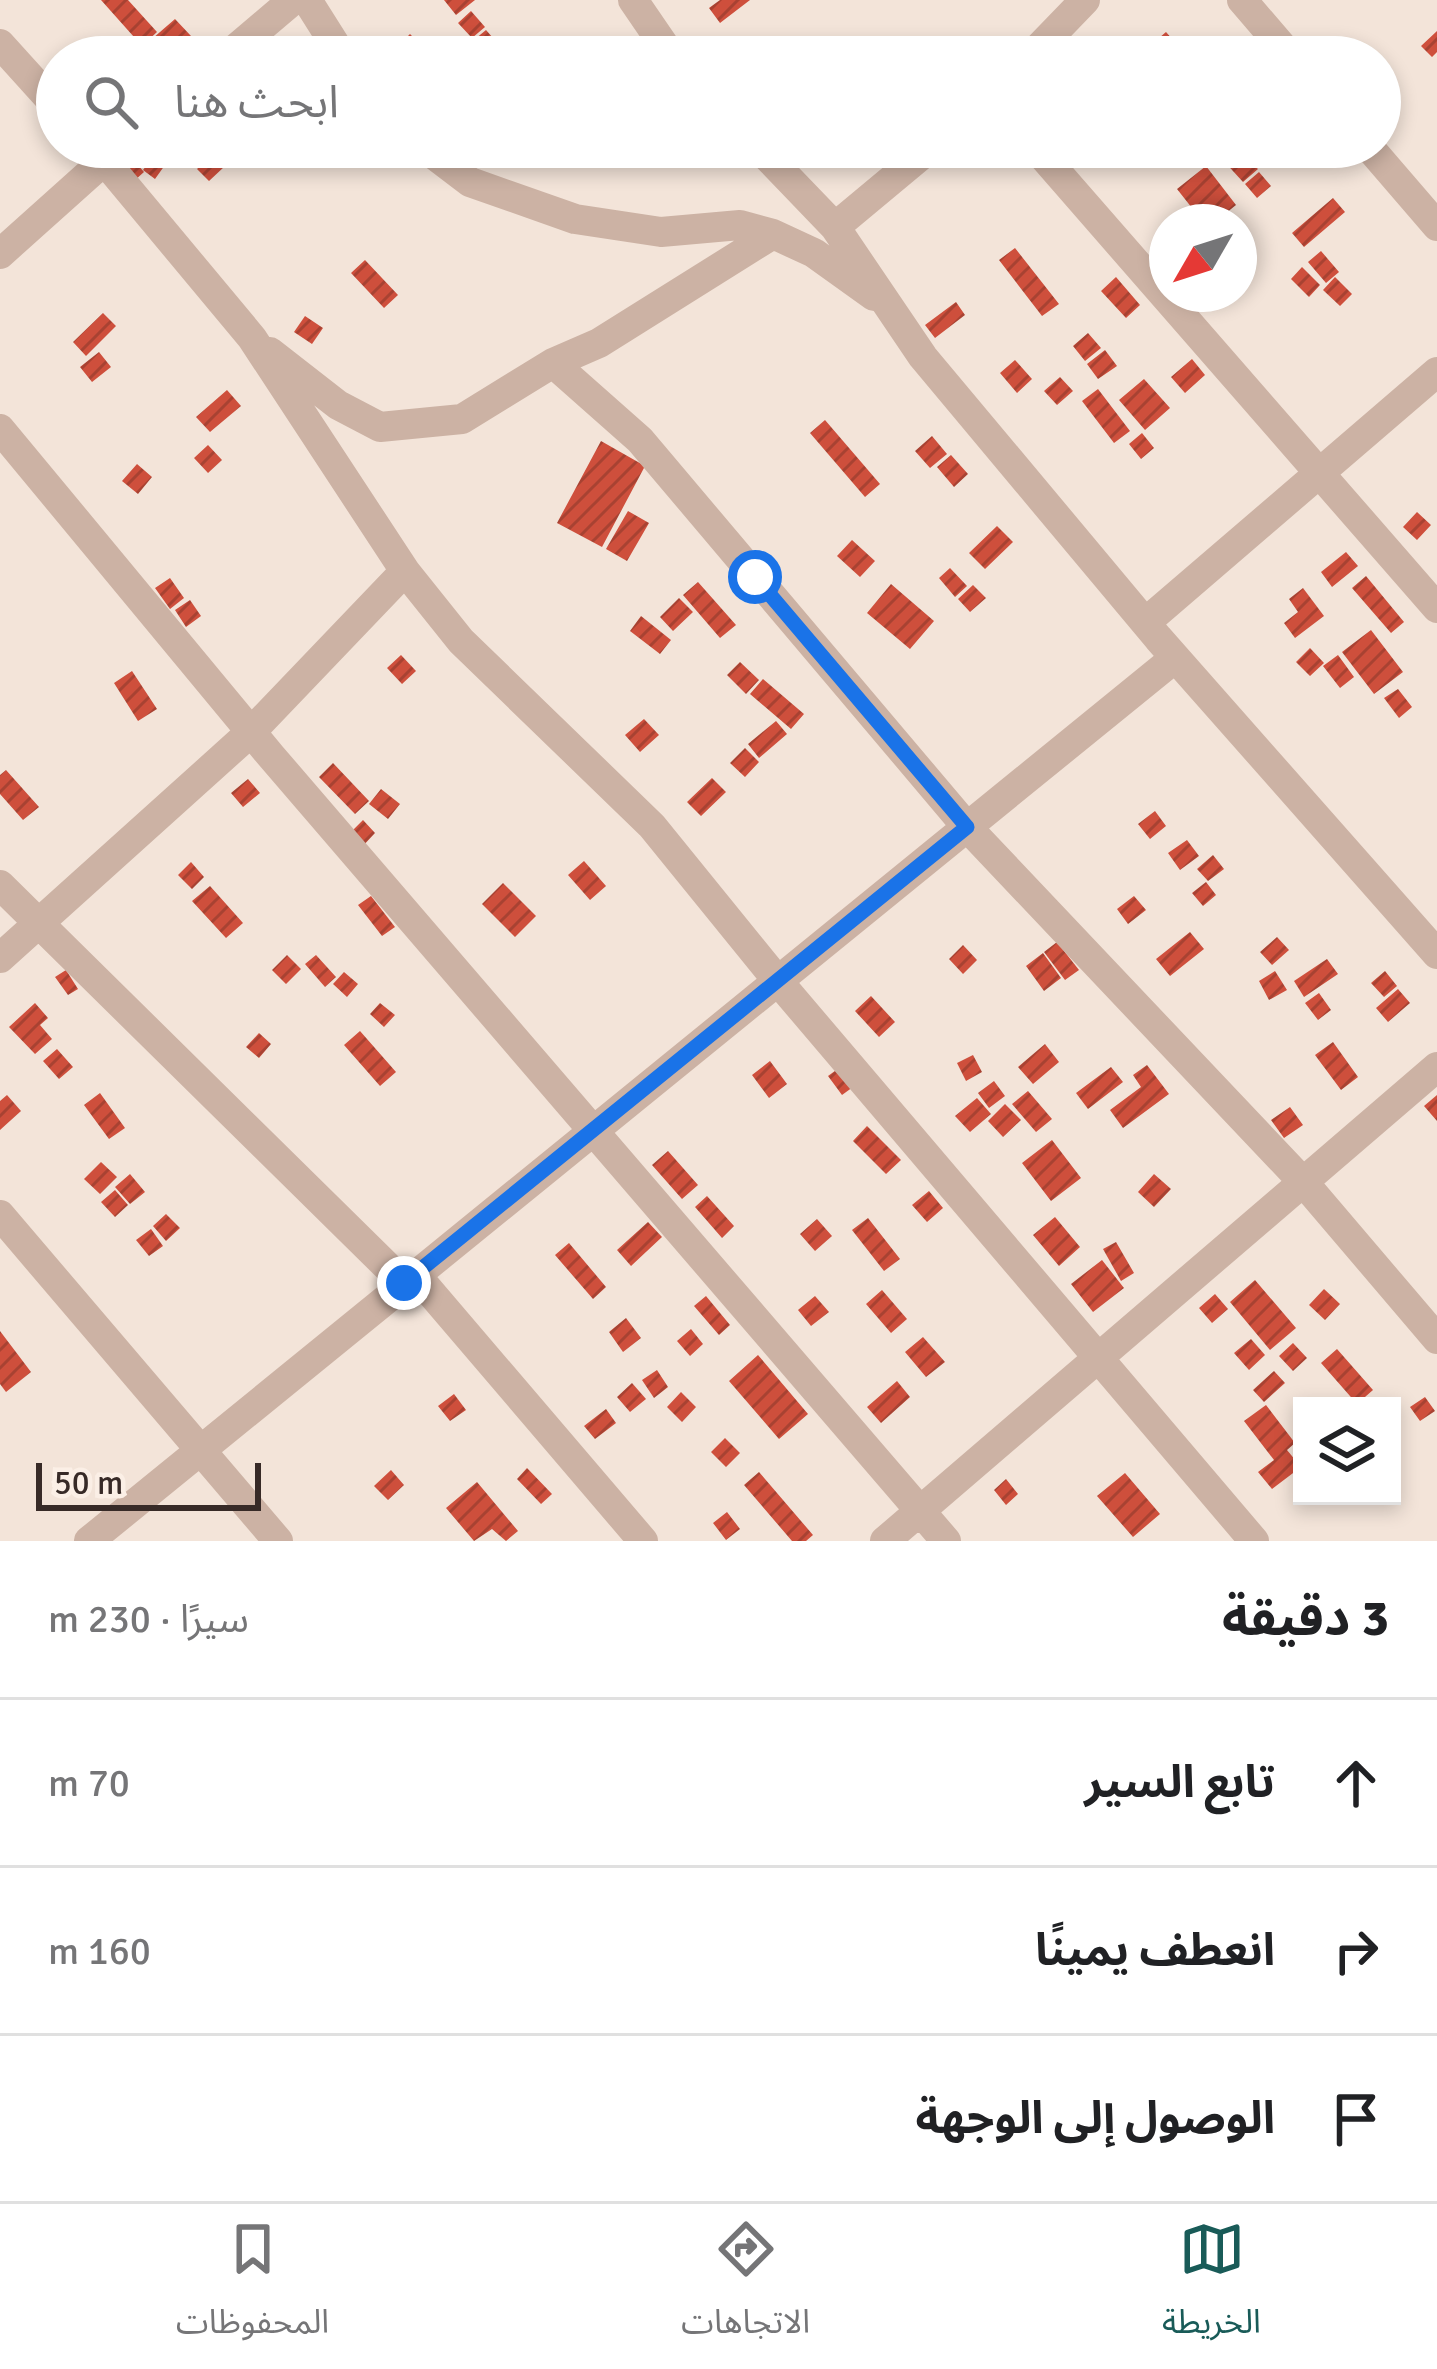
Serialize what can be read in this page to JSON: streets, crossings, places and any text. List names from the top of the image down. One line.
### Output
{"scale_bar":"50 m","north":"bottom left","page":{"search":"ابحث هنا","scale":"50 m","heading":["3 دقيقة","سيرًا · 230 m"],"list":[["تابع السير","70 m"],["انعطف يمينًا","160 m"],"الوصول إلى الوجهة"],"nav":["الخريطة","الاتجاهات","المحفوظات"]}}
